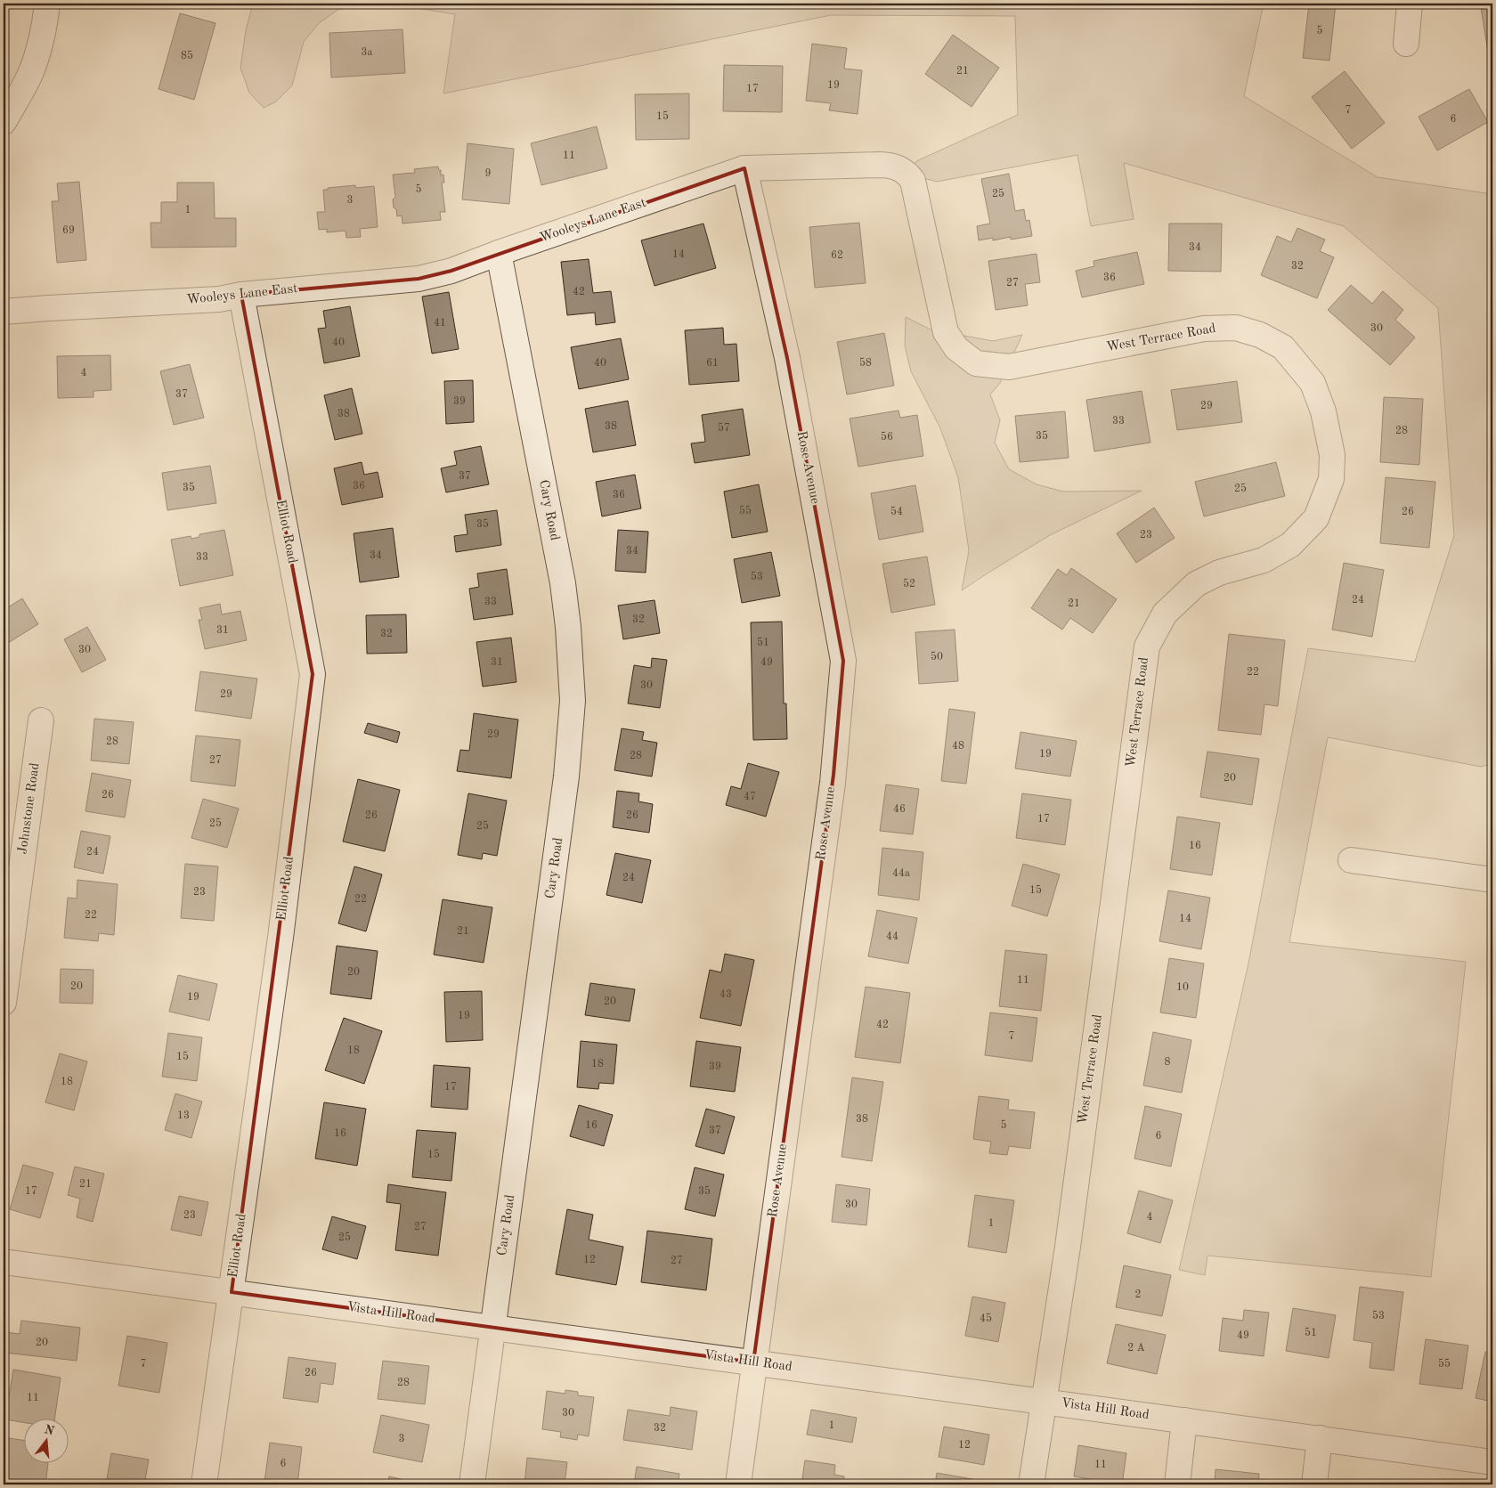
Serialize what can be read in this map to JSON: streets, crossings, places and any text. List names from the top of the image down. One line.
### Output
{"streets":{"street":["Wooleys Lane East","West Terrace Road","Rose Avenue","Cary Road","Elliot Road","Johnstone Road","Vista Hill Road"]},"crossings":[["Wooleys Lane East","West Terrace Road"],["Wooleys Lane East","Rose Avenue"],["Wooleys Lane East","Cary Road"],["Wooleys Lane East","Elliot Road"],["West Terrace Road","Vista Hill Road"],["Rose Avenue","Vista Hill Road"],["Cary Road","Vista Hill Road"],["Elliot Road","Vista Hill Road"]],"house_numbers":["5","3a","85","21","19","17","7","15","6","11","9","5","25","3","1","69","34","14","62","32","36","27","42","41","30","40","40","61","58","4","37","39","29","38","33","38","57","28","35","56","37","36","35","25","36","55","54","26","35","23","34","34","33","53","52","24","33","21","32","31","32","51","30","50","31","49","22","30","29","29","28","48","19","28","27","20","26","47","46","26","26","17","25","25","16","24","44a","24","15","23","22","22","14","21","44","20","11","20","10","43","19","20","19","42","7","18","15","8","18","39","18","17","13","38","16","5","37","16","6","15","21","17","35","30","23","4","1","27","25","12","27","2","53","45","51","49","20","2 A","7","55","26","28","11","30","1","32","3","12","6","11"],"north":"top"}
